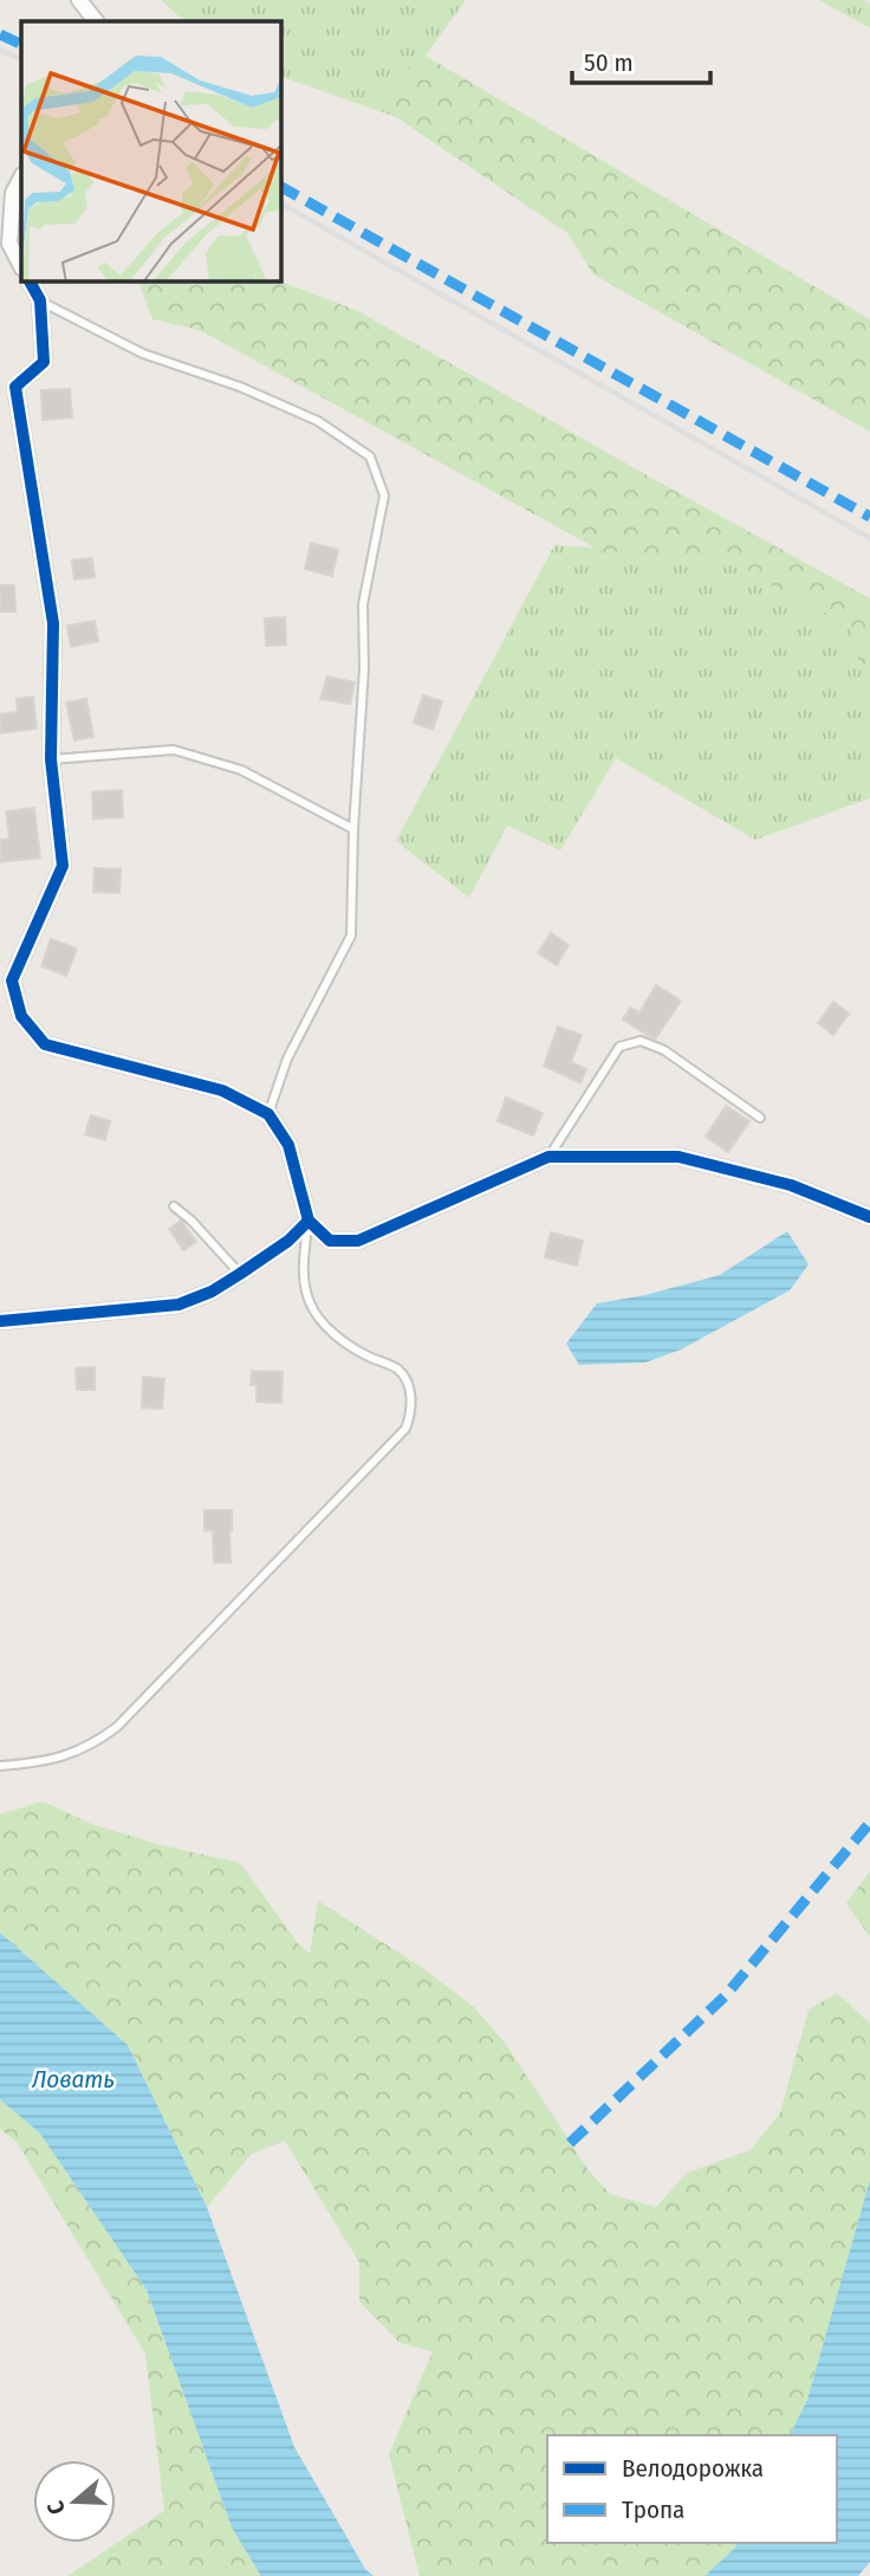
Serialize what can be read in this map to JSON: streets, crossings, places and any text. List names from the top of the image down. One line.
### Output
{"water":["Ловать"],"legend":["Велодорожка","Тропа"],"scale_bar":"50 m","north":"left"}
